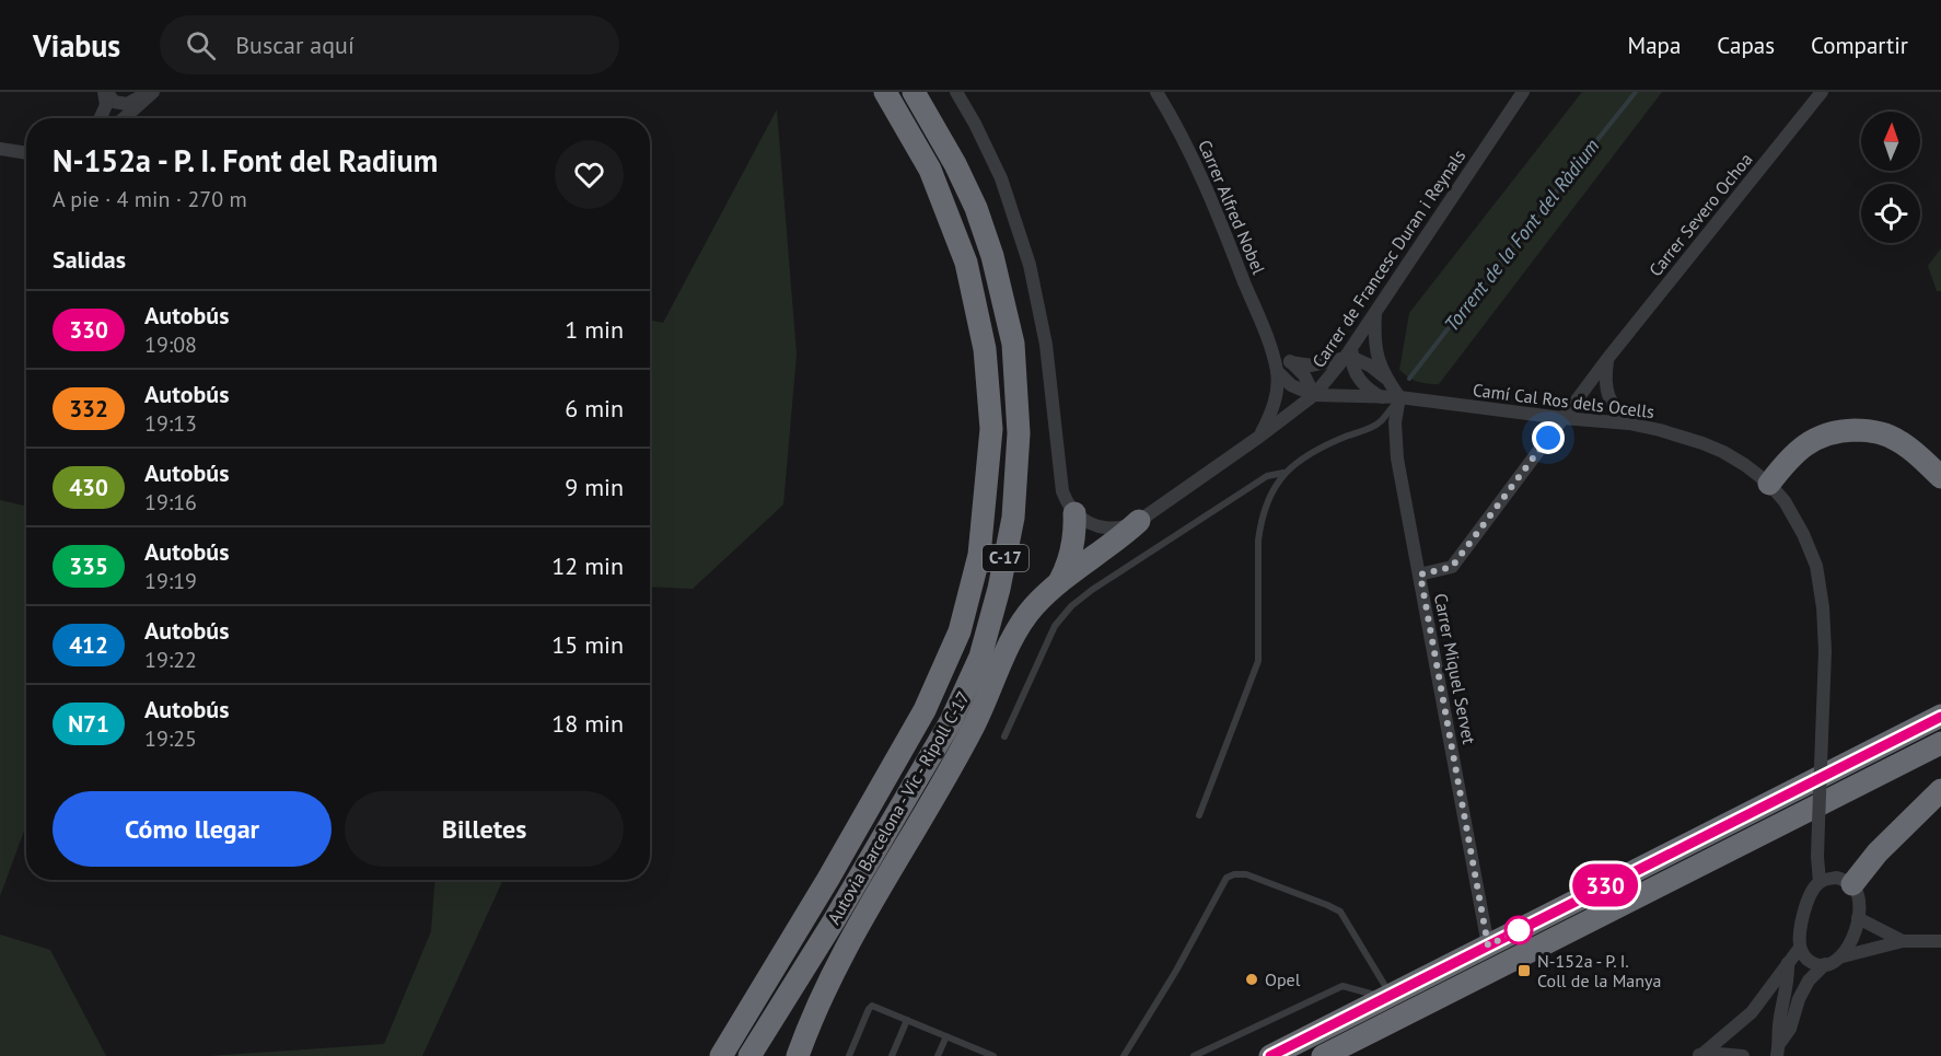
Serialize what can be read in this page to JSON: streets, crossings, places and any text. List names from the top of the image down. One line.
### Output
{"streets":{"highway":["C-17","Autovia Barcelona - Vic - Ripoll C-17"],"street":["Carrer Alfred Nobel","Carrer Severo Ochoa","Carrer de Francesc Duran i Reynals","Camí Cal Ros dels Ocells","Carrer Miquel Servet"]},"crossings":[["Carrer Alfred Nobel","Carrer de Francesc Duran i Reynals"],["Carrer Alfred Nobel","Camí Cal Ros dels Ocells"],["Carrer Severo Ochoa","Camí Cal Ros dels Ocells"],["Carrer Severo Ochoa","Carrer Miquel Servet"],["Carrer de Francesc Duran i Reynals","Camí Cal Ros dels Ocells"],["Camí Cal Ros dels Ocells","Carrer Miquel Servet"]],"water":["Torrent de la Font del Ràdium"],"places":{"transit":["N-152a - P. I. Coll de la Manya"],"other":["Opel"]},"lines":["bus line 330"],"north":"top","page":{"header":"Viabus","search":"Buscar aquí","nav":["Mapa","Capas","Compartir"],"on_map":"330","heading":[["N-152a - P. I. Font del Radium","A pie · 4 min · 270 m"],"Salidas"],"list":[{"mark":"330","name":"Autobús","note":"19:08","value":"1 min"},{"mark":"332","name":"Autobús","note":"19:13","value":"6 min"},{"mark":"430","name":"Autobús","note":"19:16","value":"9 min"},{"mark":"335","name":"Autobús","note":"19:19","value":"12 min"},{"mark":"412","name":"Autobús","note":"19:22","value":"15 min"},{"mark":"N71","name":"Autobús","note":"19:25","value":"18 min"}],"buttons":["Cómo llegar","Billetes"]}}
